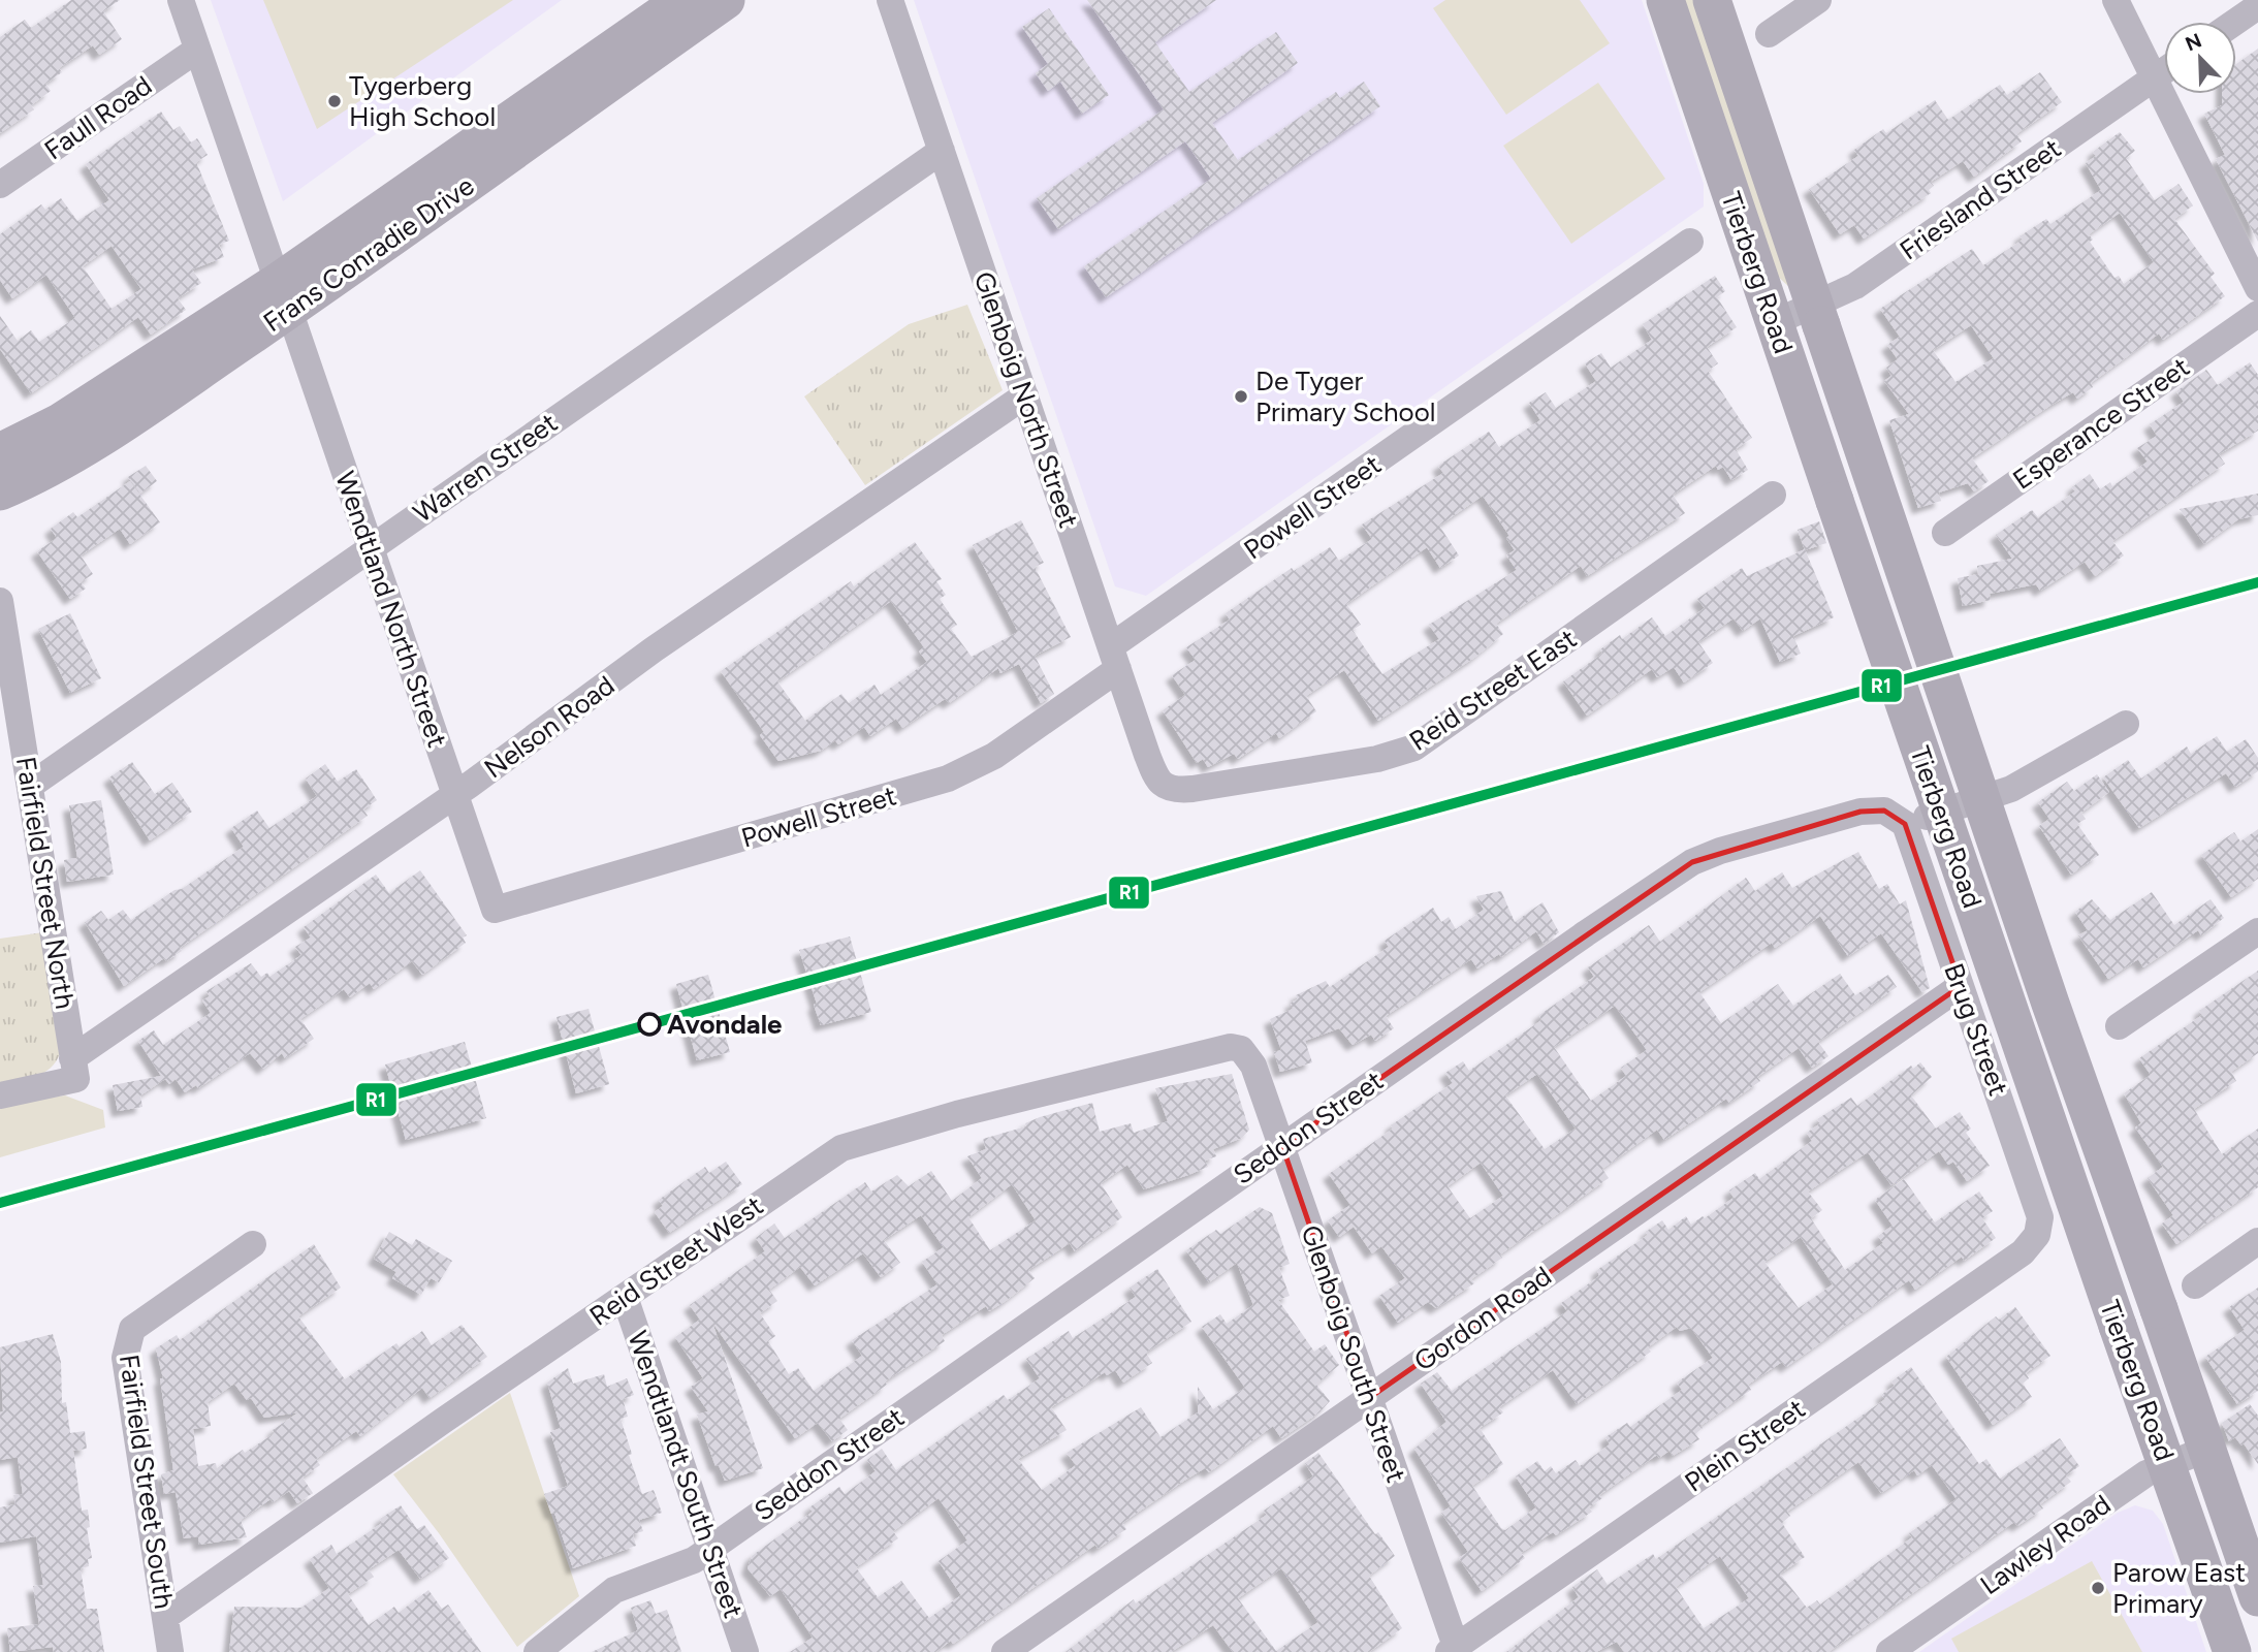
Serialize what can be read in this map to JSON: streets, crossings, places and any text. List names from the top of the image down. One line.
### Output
{"streets":{"main road":["Frans Conradie Drive","Tierberg Road"],"street":["Faull Road","Friesland Street","Glenboig North Street","Esperance Street","Warren Street","Powell Street","Wendtland North Street","Reid Street East","Nelson Road","Fairfield Street North","Brug Street","Seddon Street","Reid Street West","Gordon Road","Glenboig South Street","Plein Street","Wendtlandt South Street","Fairfield Street South","Lawley Road"]},"crossings":[["Faull Road","Wendtland North Street"],["Friesland Street","Tierberg Road"],["Frans Conradie Drive","Wendtland North Street"],["Tierberg Road","Lawley Road"],["Glenboig North Street","Warren Street"],["Glenboig North Street","Powell Street"],["Glenboig North Street","Reid Street East"],["Glenboig North Street","Nelson Road"],["Warren Street","Wendtland North Street"],["Warren Street","Fairfield Street North"],["Powell Street","Wendtland North Street"],["Wendtland North Street","Nelson Road"],["Nelson Road","Fairfield Street North"],["Brug Street","Seddon Street"],["Brug Street","Gordon Road"],["Brug Street","Plein Street"],["Seddon Street","Glenboig South Street"],["Seddon Street","Wendtlandt South Street"],["Reid Street West","Glenboig South Street"],["Reid Street West","Wendtlandt South Street"],["Reid Street West","Fairfield Street South"],["Gordon Road","Glenboig South Street"],["Glenboig South Street","Plein Street"]],"places":["Tygerberg High School","De Tyger Primary School","Avondale","Parow East Primary"],"lines":["transit line R1"],"north":"top left"}
